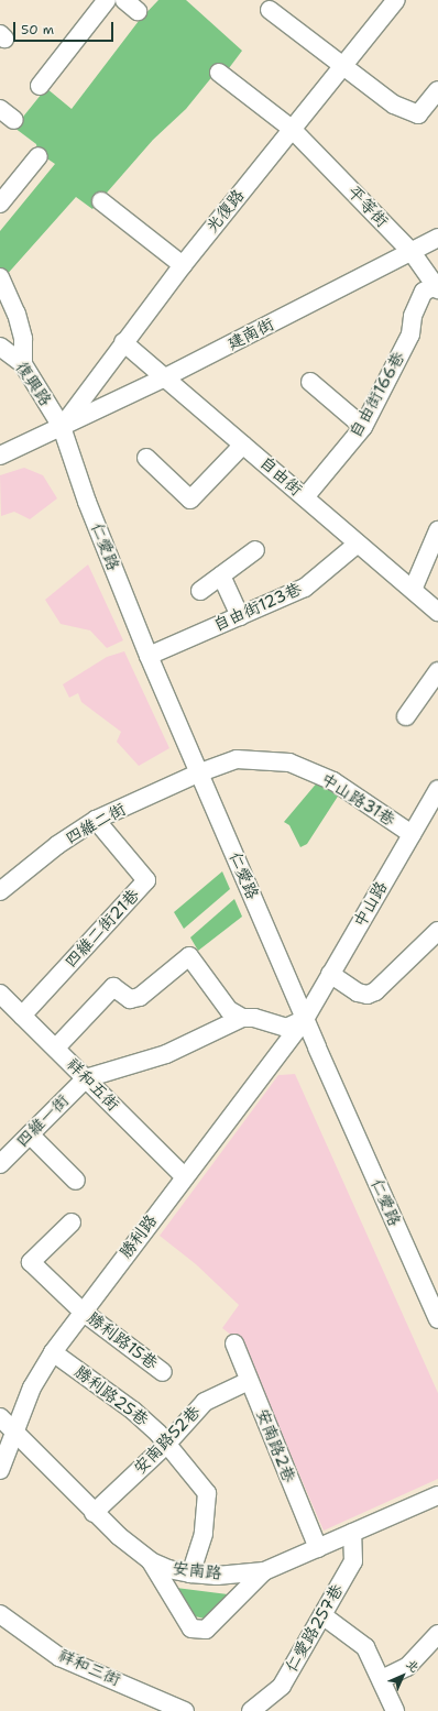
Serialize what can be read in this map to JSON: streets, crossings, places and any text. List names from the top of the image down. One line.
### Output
{"streets":{"street":["平等街","光復路","建南街","復興路","自由街166巷","自由街","仁愛路","自由街123巷","中山路31巷","四維二街","中山路","四維二街21巷","祥和五街","四維一街","勝利路","勝利路15巷","勝利路25巷","安南路52巷","安南路2巷","安南路","仁愛路257巷","祥和三街"]},"crossings":[["平等街","光復路"],["平等街","建南街"],["平等街","自由街166巷"],["光復路","建南街"],["光復路","復興路"],["光復路","自由街"],["光復路","仁愛路"],["建南街","復興路"],["建南街","自由街"],["建南街","仁愛路"],["復興路","仁愛路"],["自由街166巷","自由街"],["自由街","自由街123巷"],["仁愛路","自由街123巷"],["仁愛路","中山路31巷"],["仁愛路","四維二街"],["仁愛路","中山路"],["仁愛路","勝利路"],["中山路31巷","四維二街"],["中山路31巷","中山路"],["四維二街","四維二街21巷"],["中山路","勝利路"],["四維二街21巷","祥和五街"],["祥和五街","四維一街"],["祥和五街","勝利路"],["勝利路","勝利路15巷"],["勝利路","勝利路25巷"],["勝利路","安南路"],["勝利路25巷","安南路52巷"],["勝利路25巷","安南路"],["安南路52巷","安南路2巷"],["安南路52巷","安南路"],["安南路2巷","安南路"],["安南路","仁愛路257巷"]],"scale_bar":"50 m","north":"top right"}
